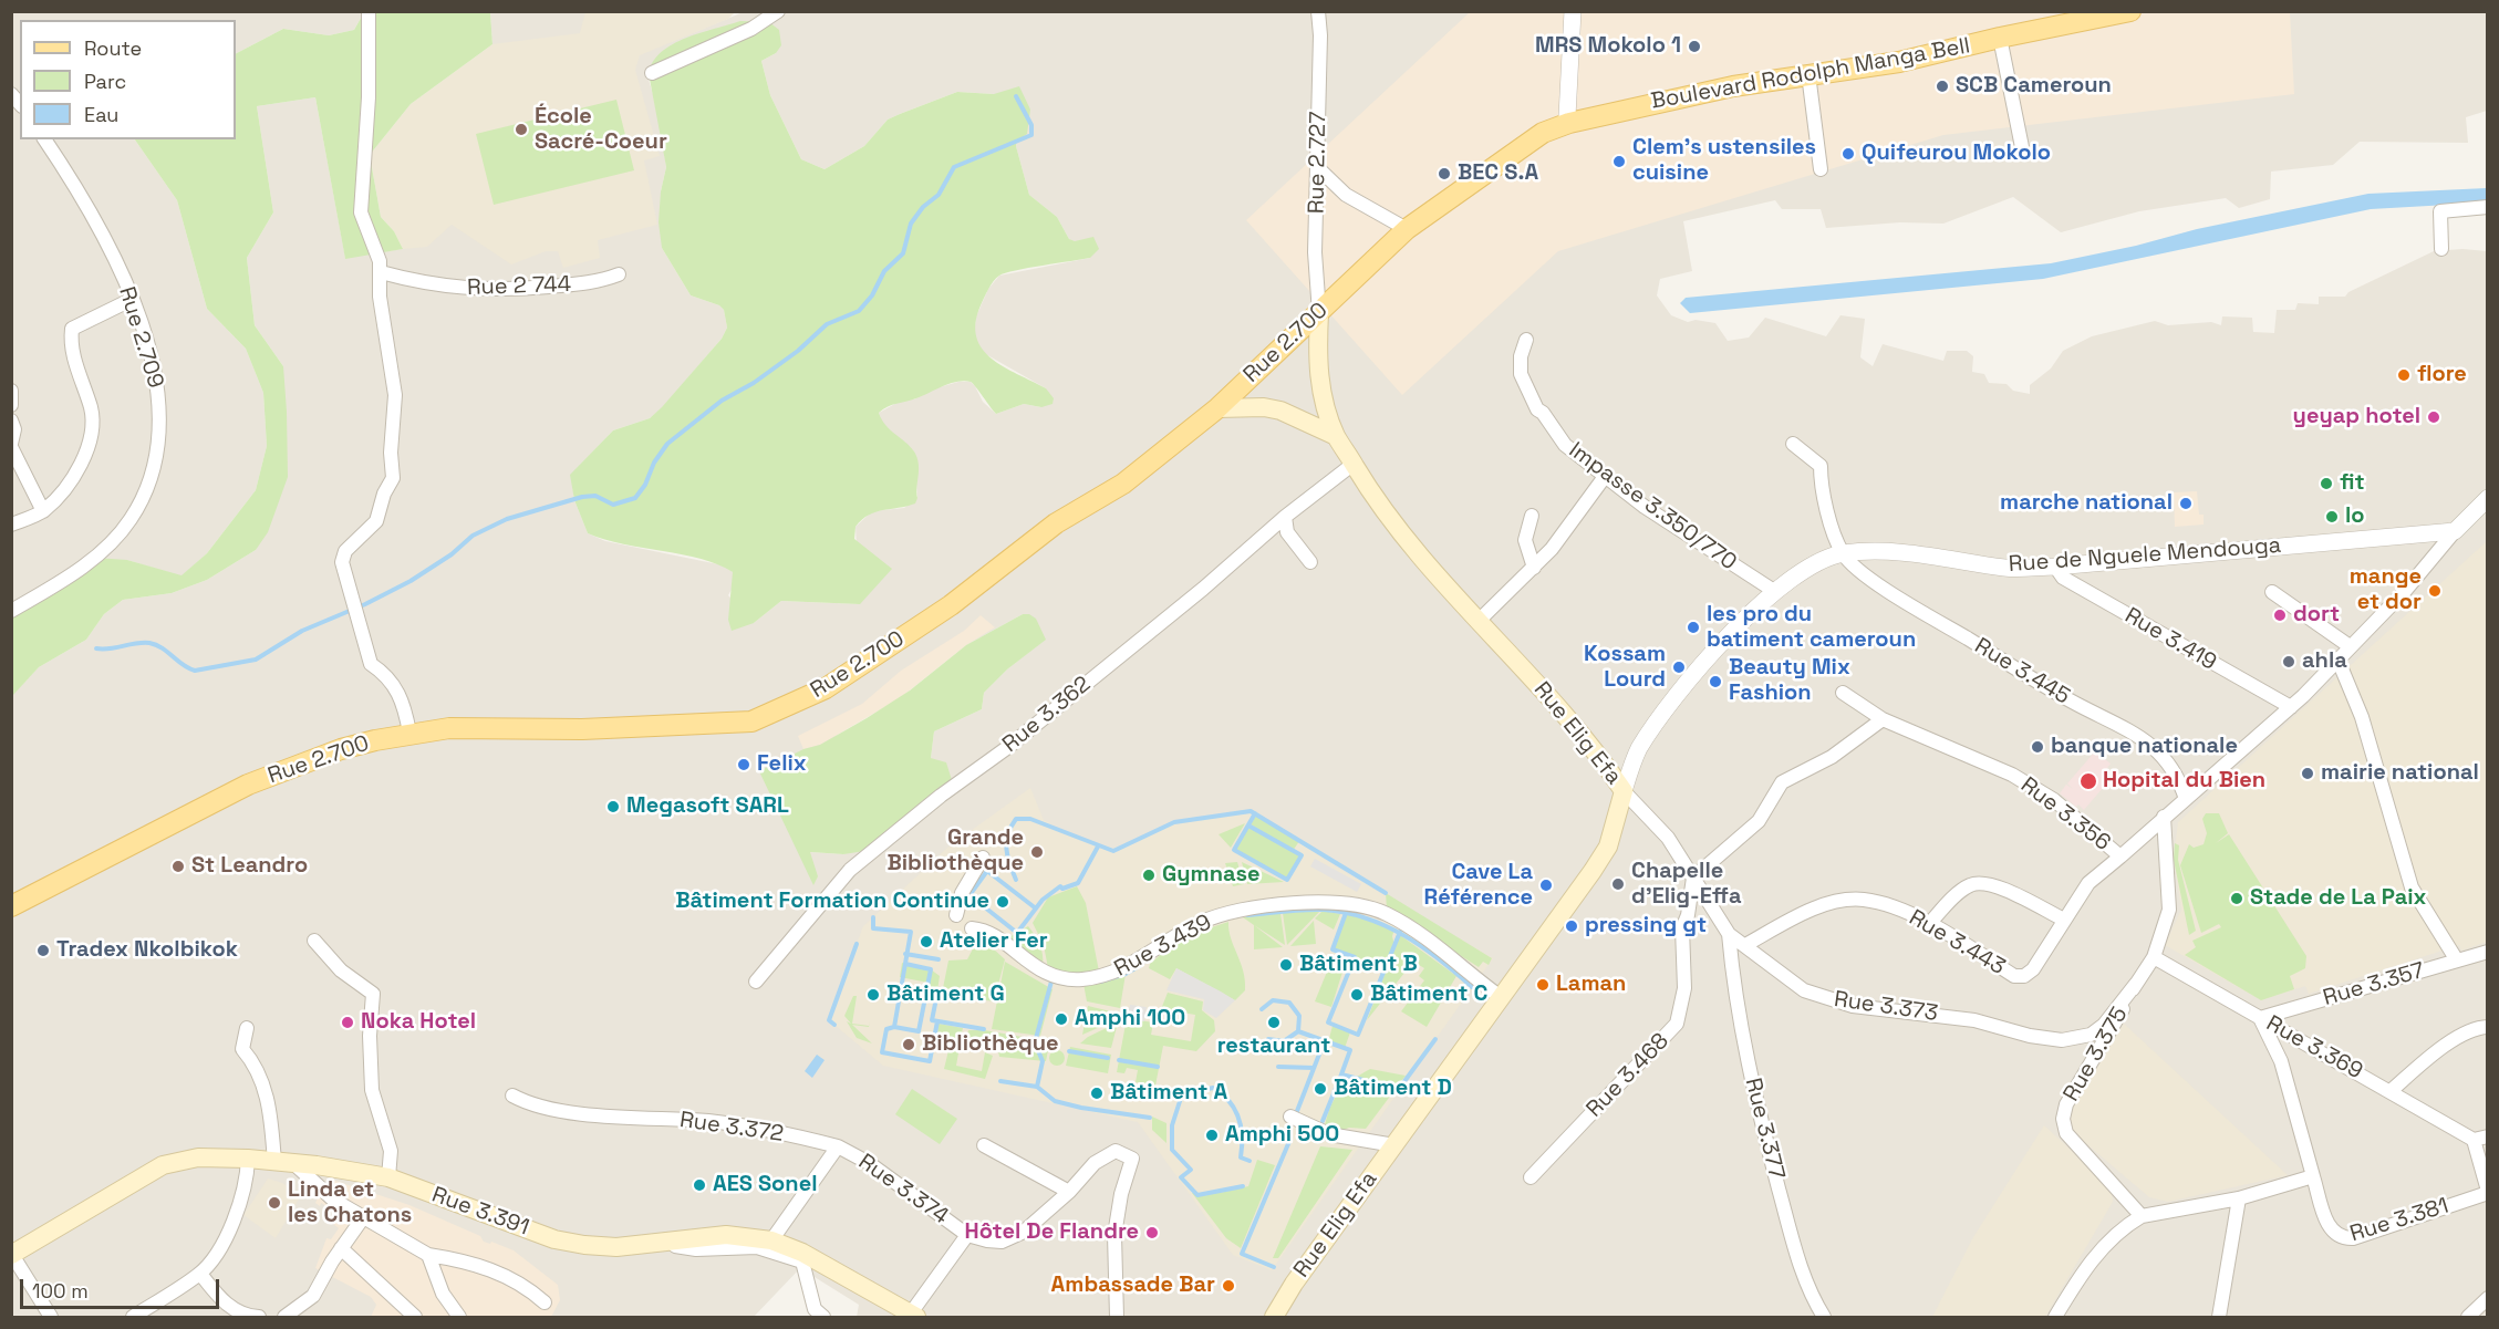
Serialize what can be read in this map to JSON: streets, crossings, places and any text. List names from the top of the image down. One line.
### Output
{"streets":{"main road":["Boulevard Rodolph Manga Bell","Rue 2.700","Rue Elig Efa","Rue 3.391"],"street":["Rue 2.727","Rue 2 744","Rue 2.709","Impasse 3.350/770","Rue de Nguele Mendouga","Rue 3.419","Rue 3.445","Rue 3.362","Rue 3.356","Rue 3.443","Rue 3.439","Rue 3.357","Rue 3.373","Rue 3.369","Rue 3.375","Rue 3.468","Rue 3.372","Rue 3.377","Rue 3.374","Rue 3.381"]},"crossings":[["Boulevard Rodolph Manga Bell","Rue 2.700"],["Rue 2.727","Rue 2.700"],["Rue 2.727","Rue Elig Efa"],["Rue 2.700","Rue Elig Efa"],["Impasse 3.350/770","Rue de Nguele Mendouga"],["Rue de Nguele Mendouga","Rue 3.419"],["Rue de Nguele Mendouga","Rue 3.445"],["Rue de Nguele Mendouga","Rue Elig Efa"],["Rue de Nguele Mendouga","Rue 3.356"],["Rue de Nguele Mendouga","Rue 3.373"],["Rue 3.419","Rue 3.356"],["Rue 3.445","Rue 3.356"],["Rue 3.362","Rue Elig Efa"],["Rue Elig Efa","Rue 3.439"],["Rue Elig Efa","Rue 3.373"],["Rue 3.356","Rue 3.443"],["Rue 3.356","Rue 3.375"],["Rue 3.443","Rue 3.373"],["Rue 3.357","Rue 3.369"],["Rue 3.373","Rue 3.375"],["Rue 3.373","Rue 3.468"],["Rue 3.373","Rue 3.377"],["Rue 3.369","Rue 3.375"],["Rue 3.372","Rue 3.374"],["Rue 3.374","Rue 3.391"]],"places":["MRS Mokolo 1","SCB Cameroun","École Sacré-Coeur","Quifeurou Mokolo","Clem’s ustensiles cuisine","BEC S.A","flore","yeyap hotel","fit","marche national","lo","mange et dor","dort","les pro du batiment cameroun","ahla","Kossam Lourd","Beauty Mix Fashion","banque nationale","Felix","mairie national","Hopital du Bien","Megasoft SARL","Grande Bibliothèque","St Leandro","Gymnase","Chapelle d'Elig-Effa","Cave La Référence","Stade de La Paix","Bâtiment Formation Continue","pressing gt","Atelier Fer","Tradex Nkolbikok","Bâtiment B","Laman","Bâtiment G","Bâtiment C","Amphi 100","Noka Hotel","restaurant","Bibliothèque","Bâtiment D","Bâtiment A","Amphi 500","AES Sonel","Linda et les Chatons","Hôtel De Flandre","Ambassade Bar"],"legend":["Route","Parc","Eau"],"scale_bar":"100 m"}
